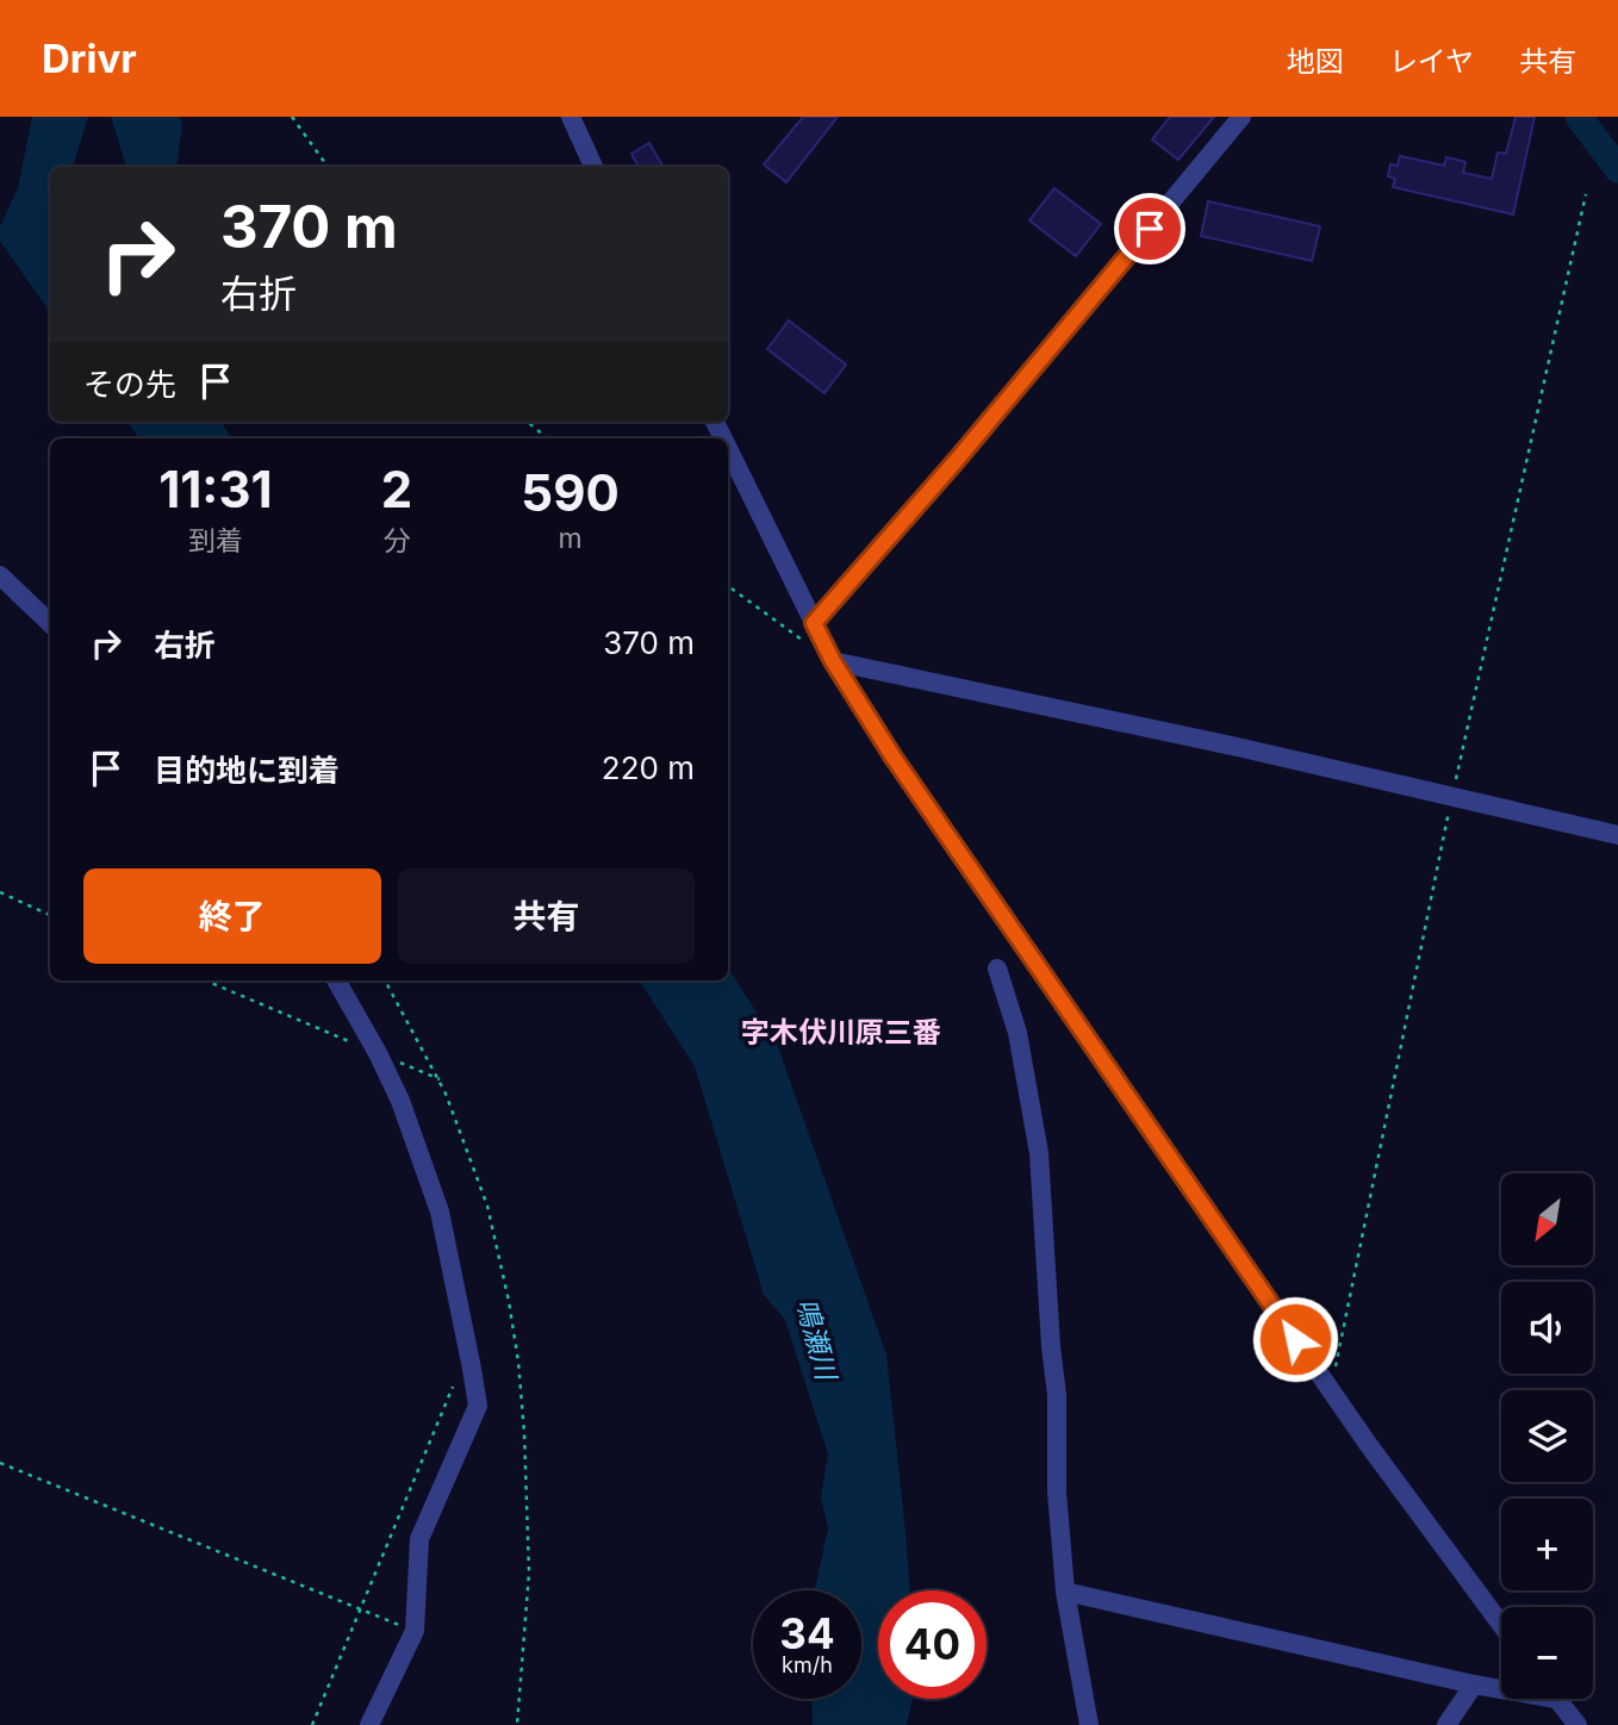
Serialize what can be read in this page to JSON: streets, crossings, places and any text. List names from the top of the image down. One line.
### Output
{"districts":["字木伏川原三番"],"water":["鳴瀬川"],"north":"bottom left","page":{"header":"Drivr","nav":["地図","レイヤ","共有"],"turn":["370 m","右折"],"then":"その先","eta":["11:31","到着","2","分","590","m"],"list":[{"name":"右折","value":"370 m"},{"name":"目的地に到着","value":"220 m"}],"buttons":["終了","共有"],"map_buttons":["+","−"],"speed":"34 km/h","limit":"40"}}
